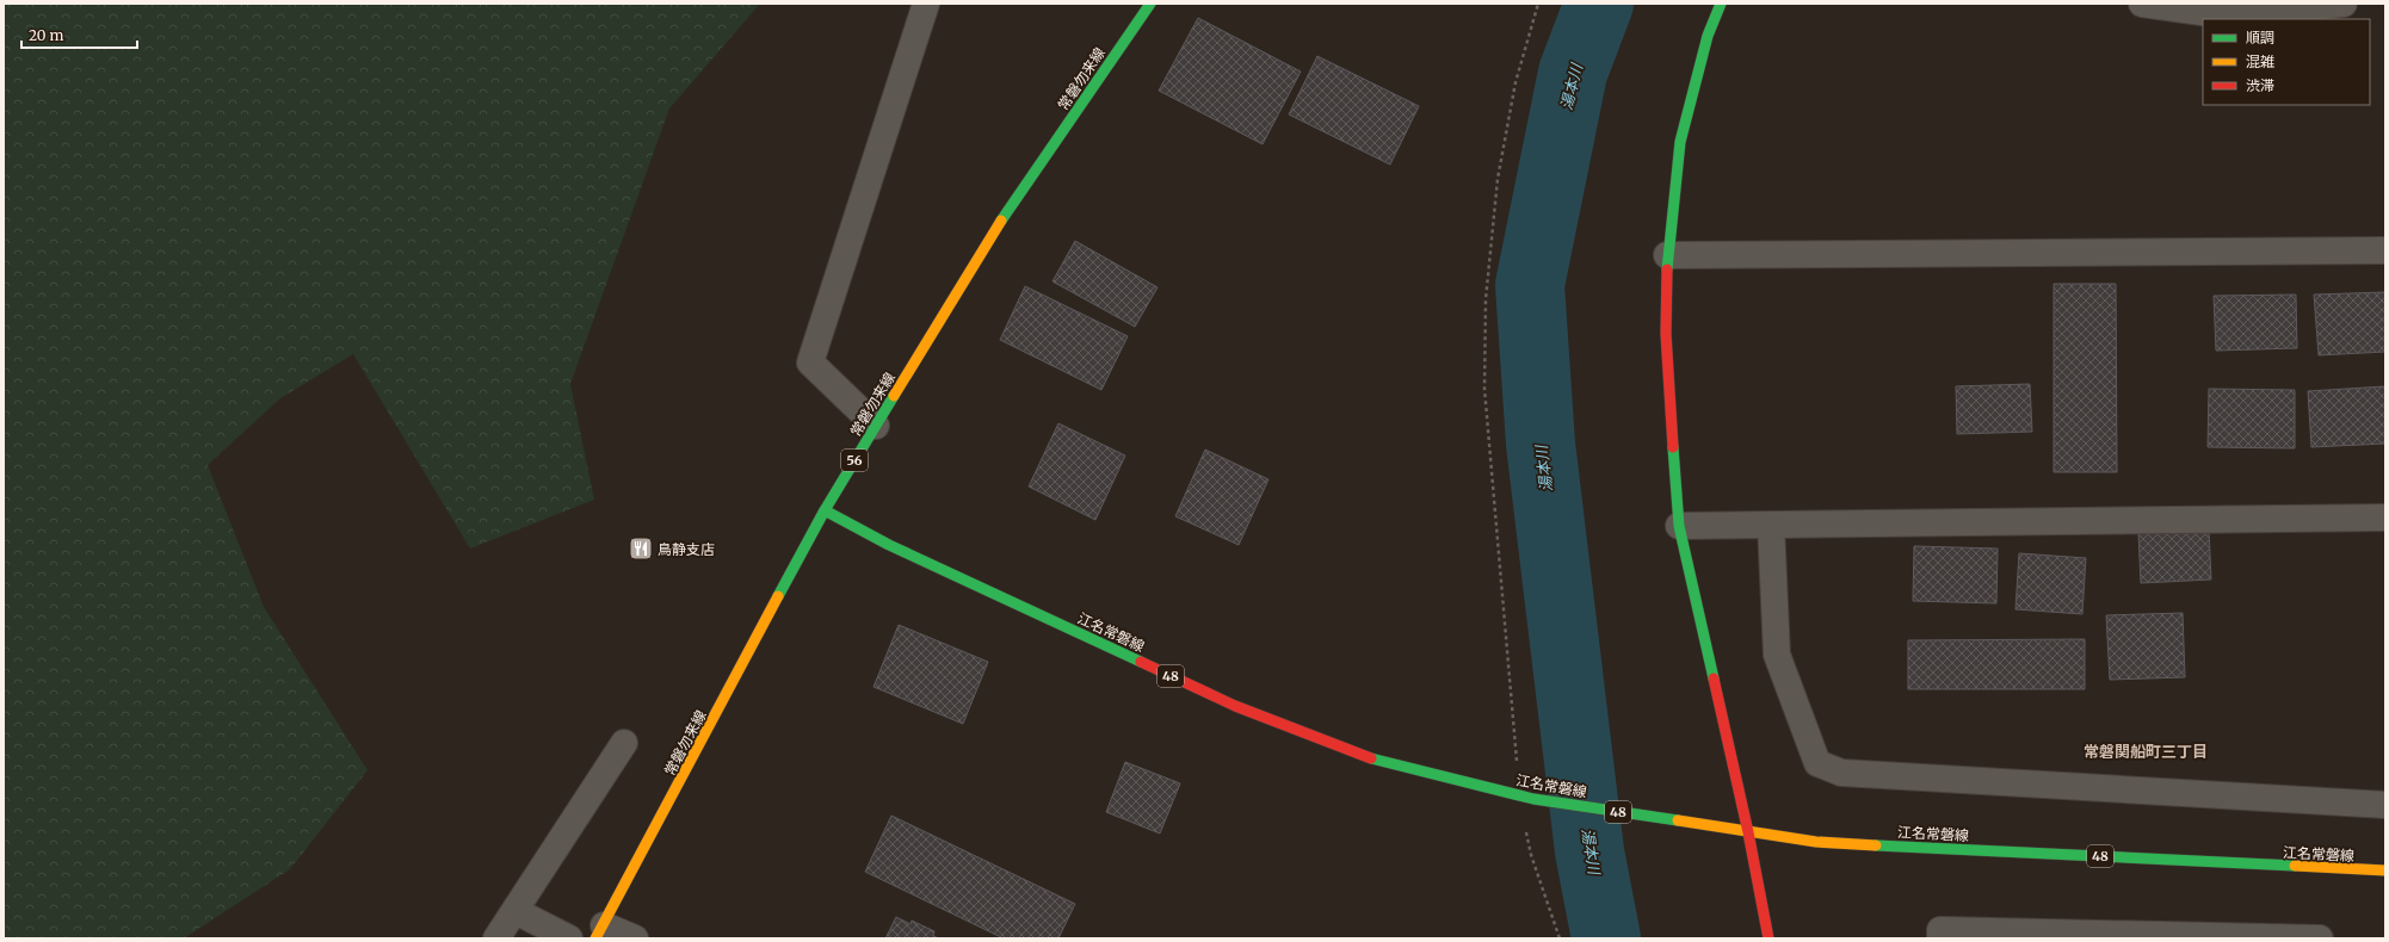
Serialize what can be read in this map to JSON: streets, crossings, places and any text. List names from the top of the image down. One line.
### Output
{"streets":{"main road":["常磐勿来線","56","江名常磐線","48"]},"crossings":[["常磐勿来線","江名常磐線"]],"districts":["常磐関船町三丁目"],"water":["湯本川"],"places":{"restaurant":["鳥静支店"]},"legend":["順調","混雑","渋滞"],"scale_bar":"20 m"}
